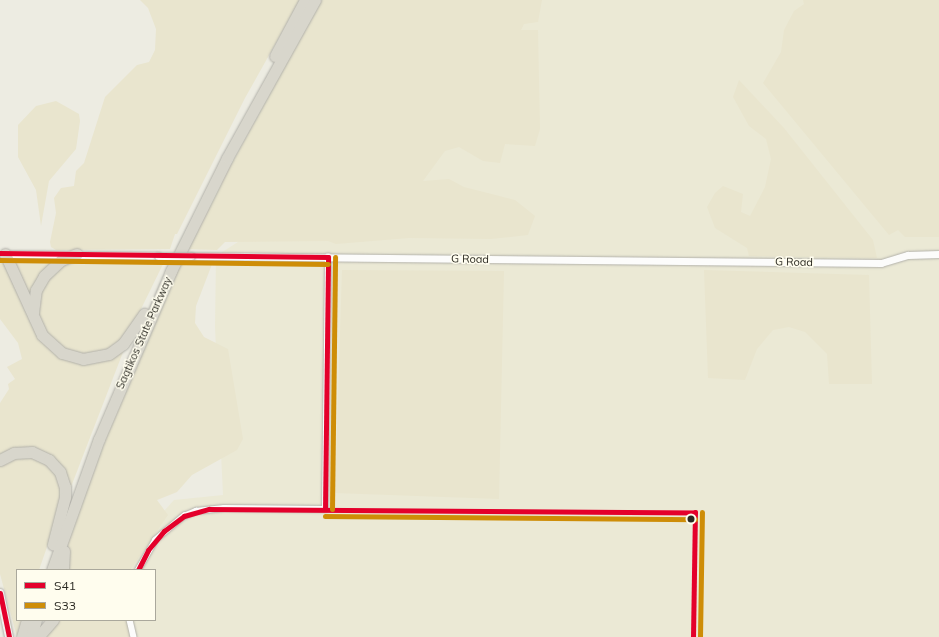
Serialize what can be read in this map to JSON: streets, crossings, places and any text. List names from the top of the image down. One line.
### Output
{"streets":{"highway":["Sagtikos State Parkway"],"street":["G Road"]},"lines":["transit line S41","transit line S33"],"legend":["S41","S33"]}
